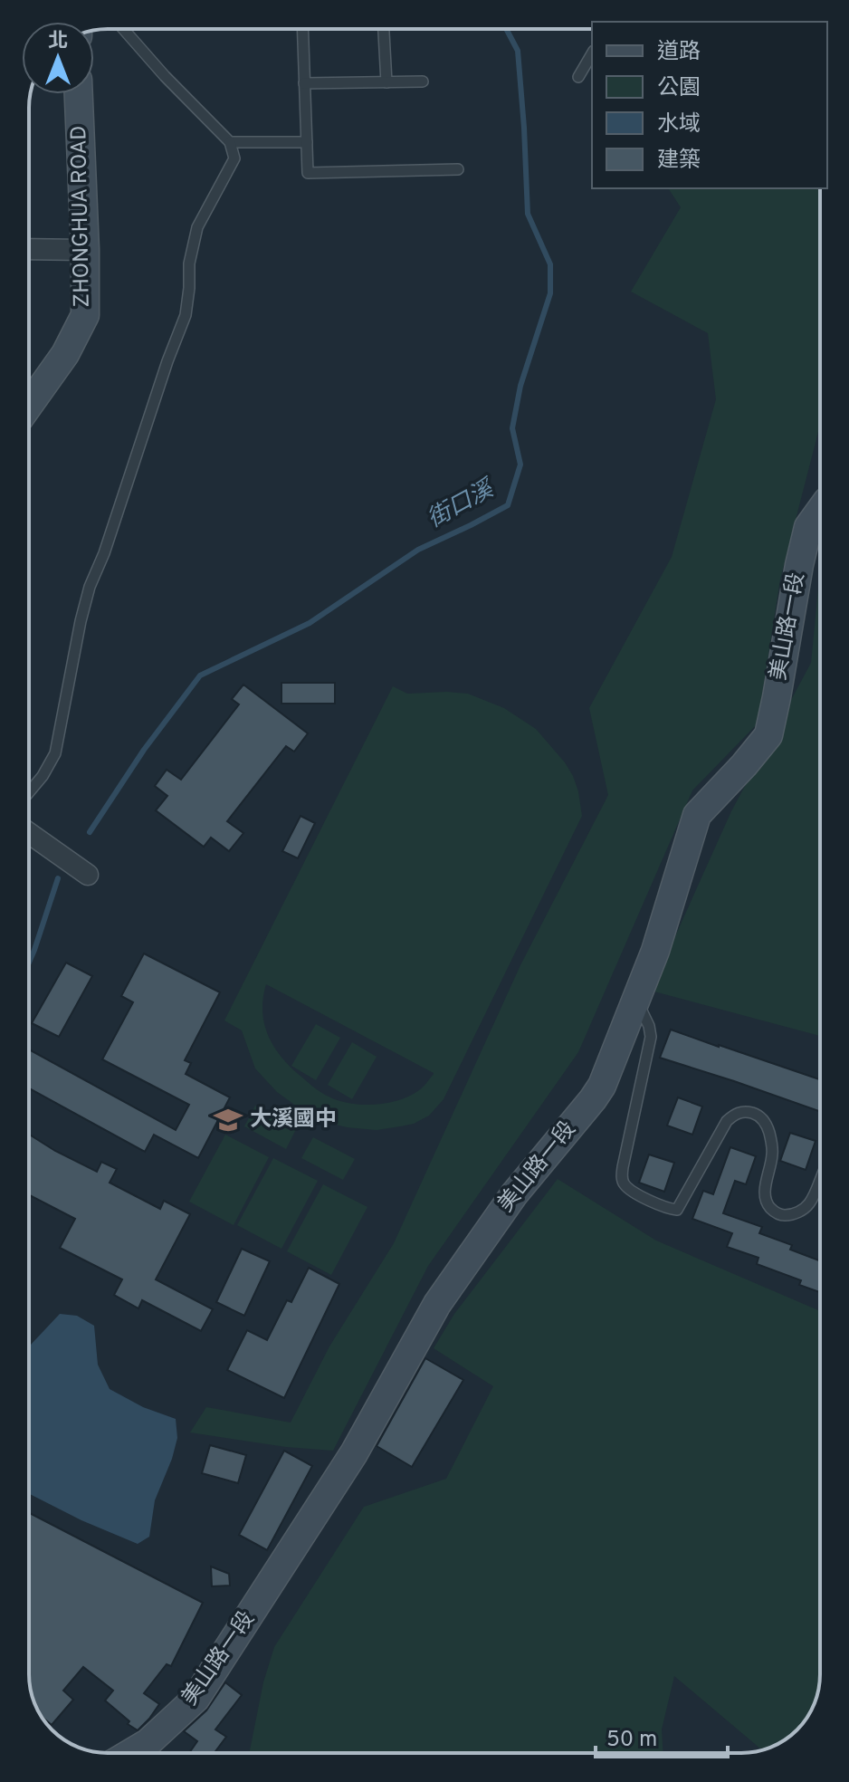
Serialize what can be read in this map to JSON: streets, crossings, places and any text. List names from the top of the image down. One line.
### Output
{"streets":{"street":["ZHONGHUA ROAD","美山路一段"]},"water":["街口溪"],"places":{"school or university":["大溪國中"]},"legend":["道路","公園","水域","建築"],"scale_bar":"50 m","north":"top"}
